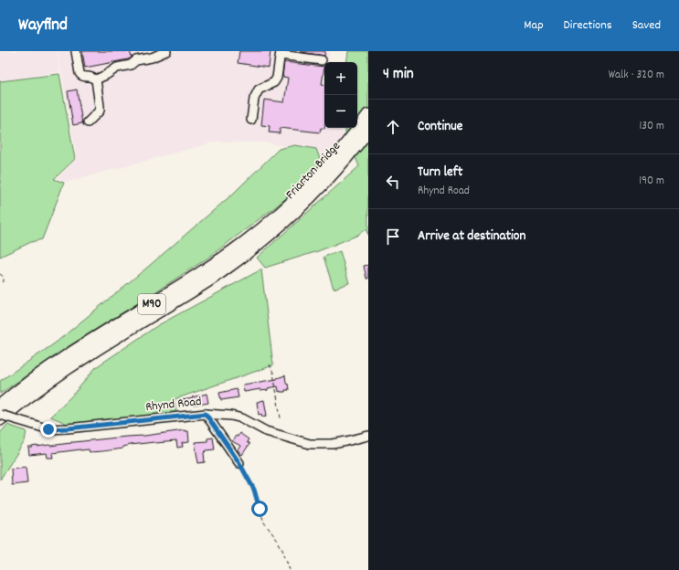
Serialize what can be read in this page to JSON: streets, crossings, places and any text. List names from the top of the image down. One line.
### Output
{"streets":{"highway":["Friarton Bridge","M90"],"street":["Rhynd Road"]},"crossings":[["Friarton Bridge","M90"]],"page":{"header":"Wayfind","nav":["Map","Directions","Saved"],"heading":["4 min","Walk · 320 m"],"map_buttons":["+","−"],"list":[["Continue","130 m"],["Turn left","Rhynd Road","190 m"],"Arrive at destination"]}}
